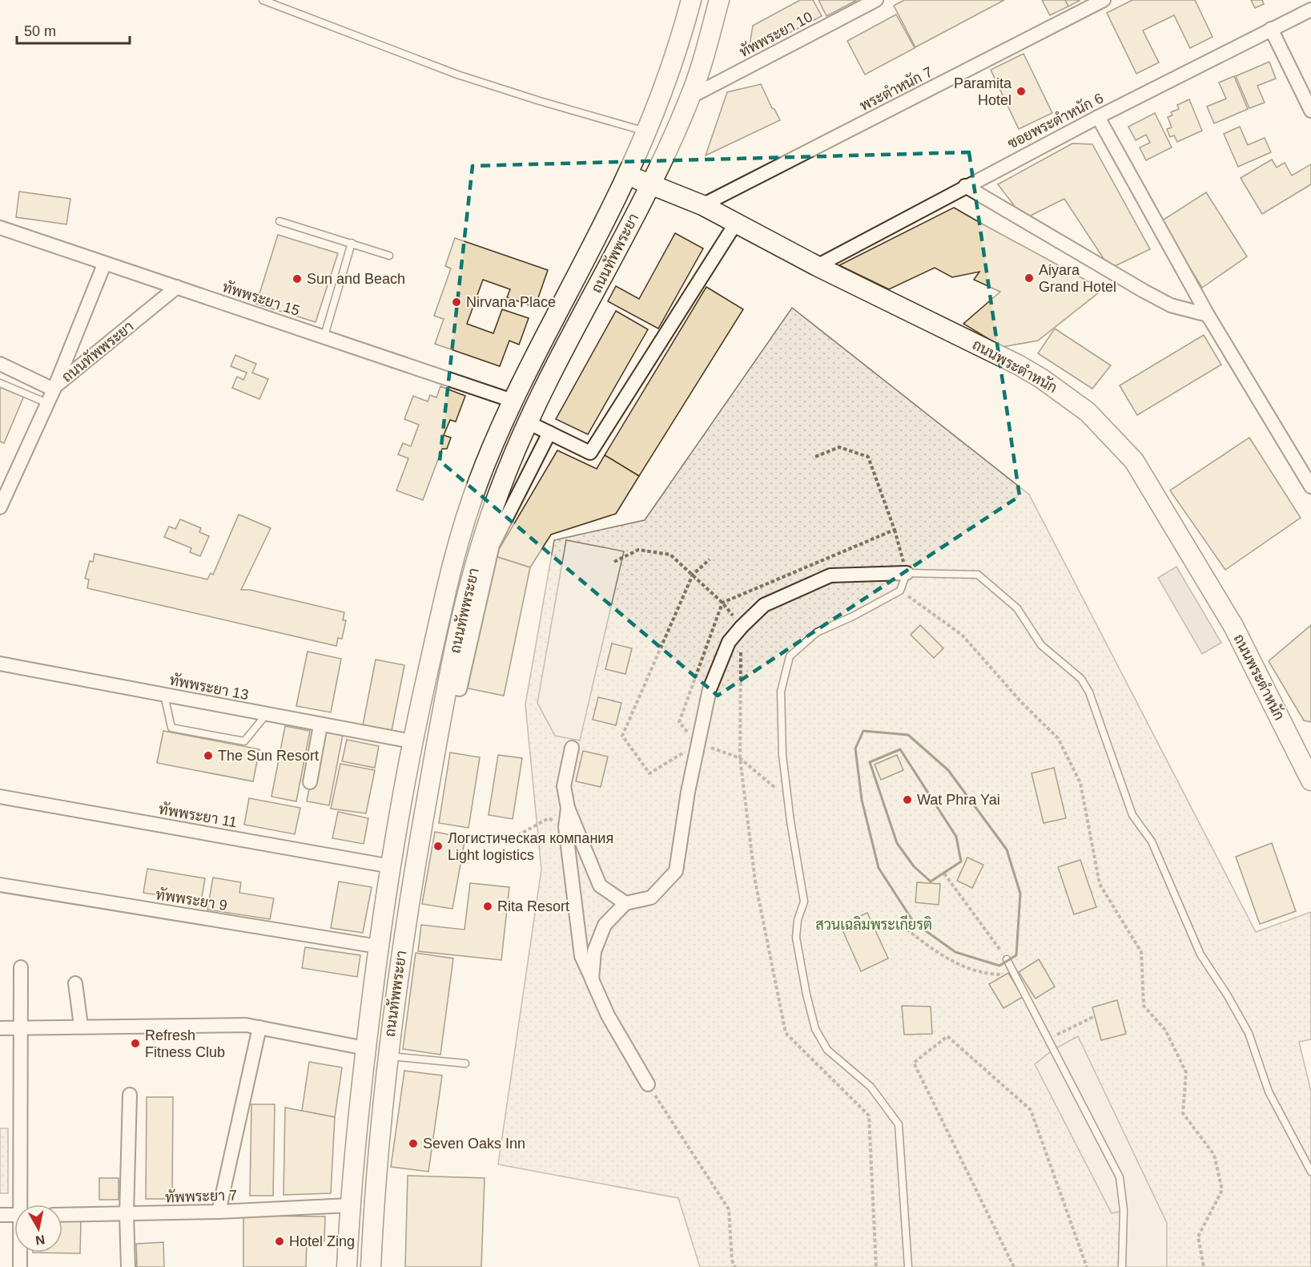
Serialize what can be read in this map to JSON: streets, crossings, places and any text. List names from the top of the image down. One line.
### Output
{"streets":{"main road":["ถนนทัพพระยา","ถนนพระตำหนัก"],"street":["ทัพพระยา 10","พระตำหนัก 7","ซอยพระตำหนัก 6","ทัพพระยา 15","ทัพพระยา 13","ทัพพระยา 11","ทัพพระยา 9","ทัพพระยา 7"]},"crossings":[["ทัพพระยา 10","ถนนทัพพระยา"],["พระตำหนัก 7","ถนนพระตำหนัก"],["ซอยพระตำหนัก 6","ถนนพระตำหนัก"],["ถนนทัพพระยา","ทัพพระยา 15"],["ถนนทัพพระยา","ถนนพระตำหนัก"],["ถนนทัพพระยา","ทัพพระยา 13"],["ถนนทัพพระยา","ทัพพระยา 11"],["ถนนทัพพระยา","ทัพพระยา 9"],["ถนนทัพพระยา","ทัพพระยา 7"]],"parks":["สวนเฉลิมพระเกียรติ"],"places":["Paramita Hotel","Aiyara Grand Hotel","Sun and Beach","Nirvana Place","The Sun Resort","Wat Phra Yai","Логистическая компания Light logistics","Rita Resort","Refresh Fitness Club","Seven Oaks Inn","Hotel Zing"],"scale_bar":"50 m","north":"bottom"}
